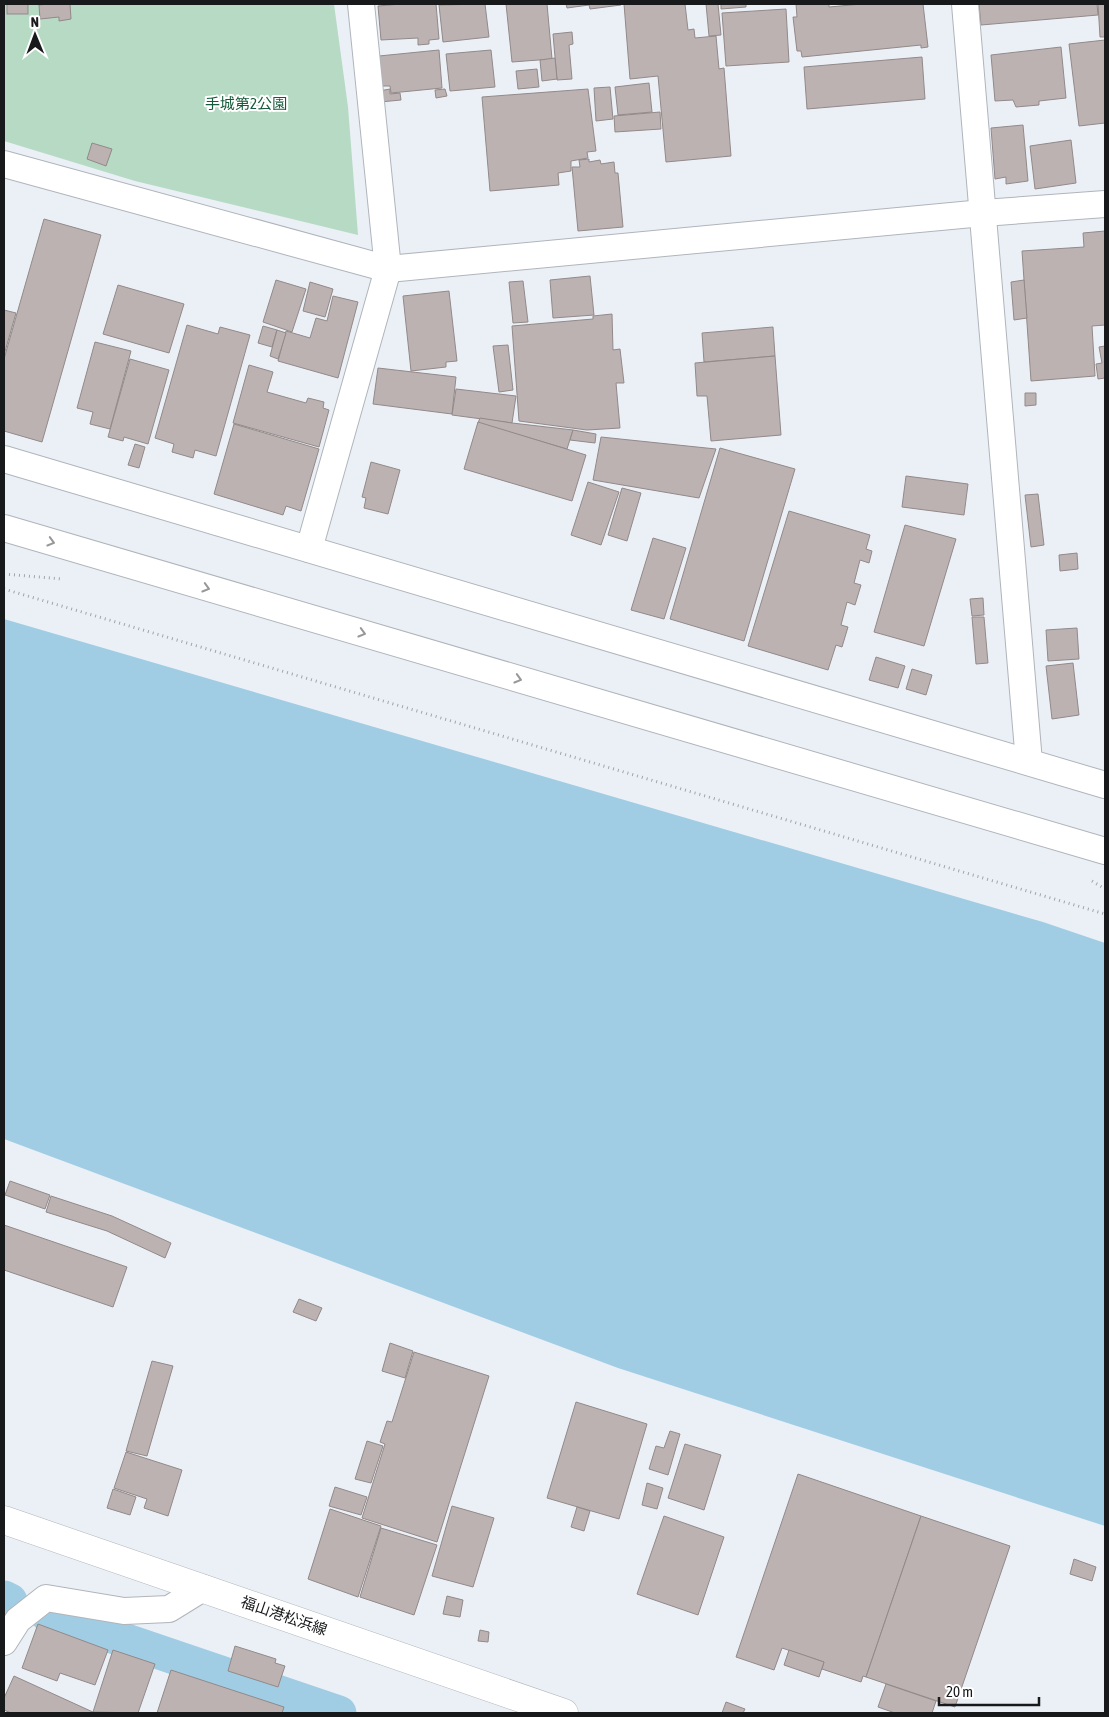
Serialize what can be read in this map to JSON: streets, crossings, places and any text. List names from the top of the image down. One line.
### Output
{"streets":{"main road":["福山港松浜線"]},"parks":["手城第2公園"],"scale_bar":"20 m","north":"top"}
